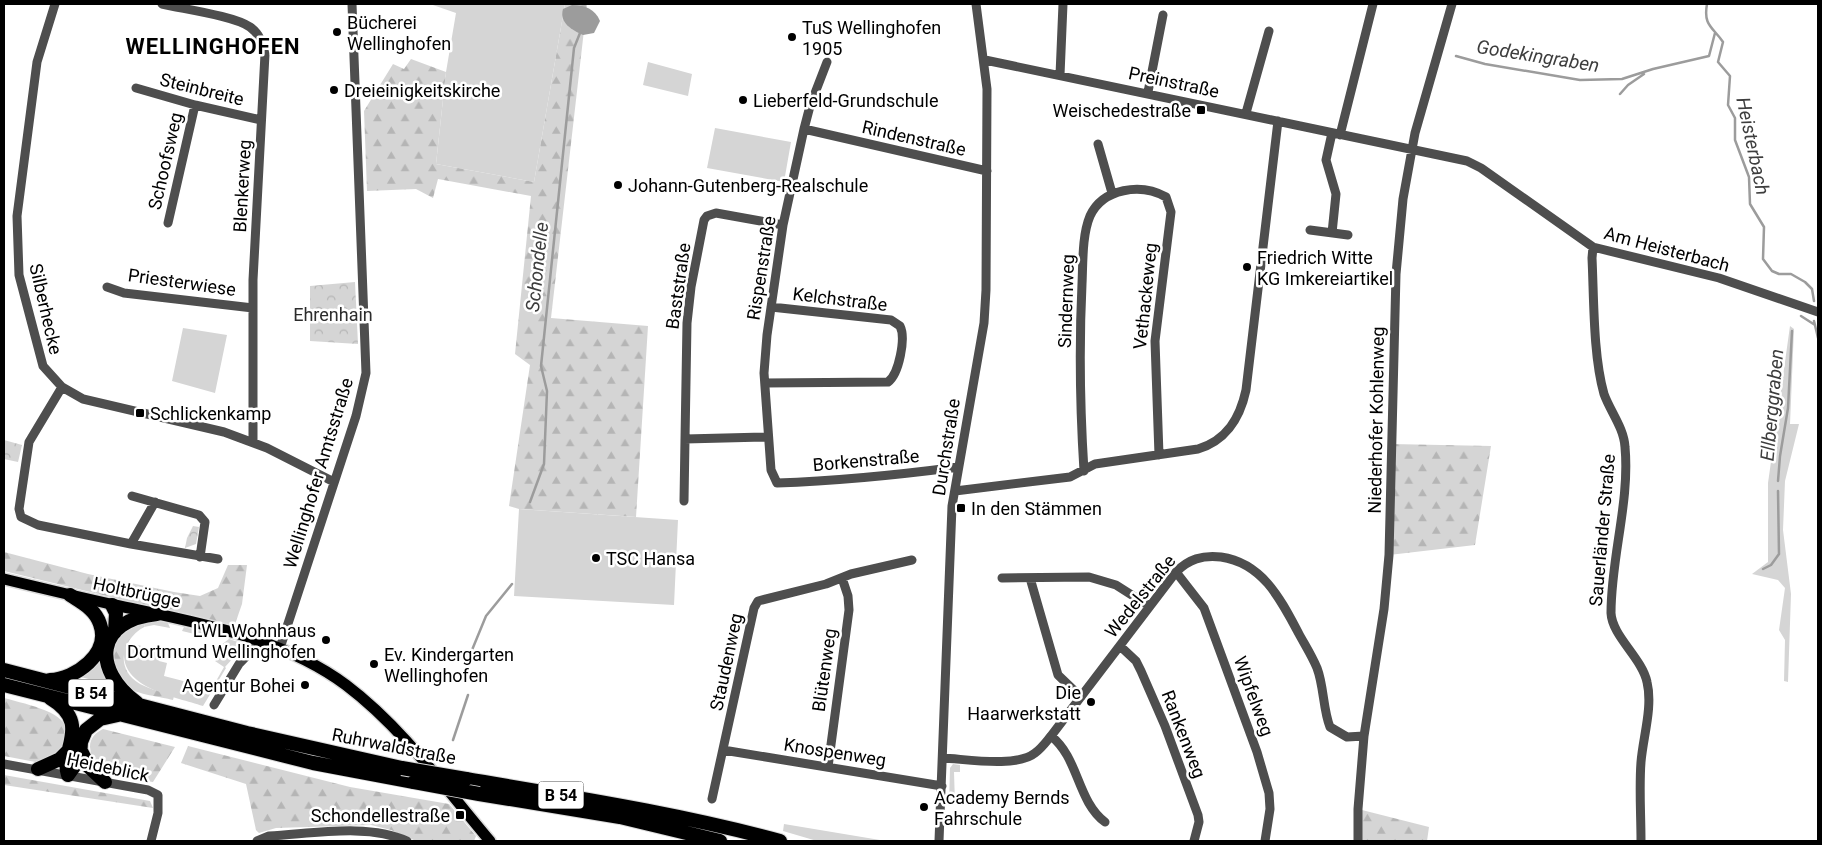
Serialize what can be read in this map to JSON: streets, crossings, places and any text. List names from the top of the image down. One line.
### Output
{"streets":{"highway":["B 54","Ruhrwaldstraße"],"main road":["Holtbrügge"],"street":["Preinstraße","Steinbreite","Rindenstraße","Schoofsweg","Blenkerweg","Am Heisterbach","Rispenstraße","Priesterwiese","Baststraße","Vethackeweg","Kelchstraße","Sindernweg","Silberhecke","Niederhofer Kohlenweg","Durchstraße","Borkenstraße","Wellinghofer Amtsstraße","Sauerländer Straße","Wedelstraße","Staudenweg","Blütenweg","Wipfelweg","Rankenweg","Knospenweg","Heideblick"]},"crossings":[["Preinstraße","Am Heisterbach"],["Preinstraße","Niederhofer Kohlenweg"],["Preinstraße","Durchstraße"],["Steinbreite","Schoofsweg"],["Steinbreite","Blenkerweg"],["Rindenstraße","Rispenstraße"],["Rindenstraße","Durchstraße"],["Blenkerweg","Priesterwiese"],["Blenkerweg","Silberhecke"],["Am Heisterbach","Niederhofer Kohlenweg"],["Am Heisterbach","Sauerländer Straße"],["Rispenstraße","Baststraße"],["Rispenstraße","Kelchstraße"],["Rispenstraße","Borkenstraße"],["Vethackeweg","Sindernweg"],["Silberhecke","Wellinghofer Amtsstraße"],["Niederhofer Kohlenweg","Wedelstraße"],["Durchstraße","Borkenstraße"],["Durchstraße","Wedelstraße"],["Durchstraße","Knospenweg"],["Wellinghofer Amtsstraße","Holtbrügge"],["Wedelstraße","Wipfelweg"],["Wedelstraße","Rankenweg"],["Staudenweg","Blütenweg"],["Staudenweg","Knospenweg"],["Blütenweg","Knospenweg"]],"districts":["WELLINGHOFEN"],"water":["Godekingraben","Heisterbach","Schondelle","Ellberggraben"],"parks":["Ehrenhain"],"places":{"other":["Bücherei Wellinghofen","TuS Wellinghofen 1905","Dreieinigkeitskirche","Lieberfeld-Grundschule","Johann-Gutenberg-Realschule","Friedrich Witte KG Imkereiartikel","TSC Hansa","LWL Wohnhaus Dortmund Wellinghofen","Ev. Kindergarten Wellinghofen","Agentur Bohei","Die Haarwerkstatt","Academy Bernds Fahrschule"],"transit":["Weischedestraße","Schlickenkamp","In den Stämmen","Schondellestraße"]}}
